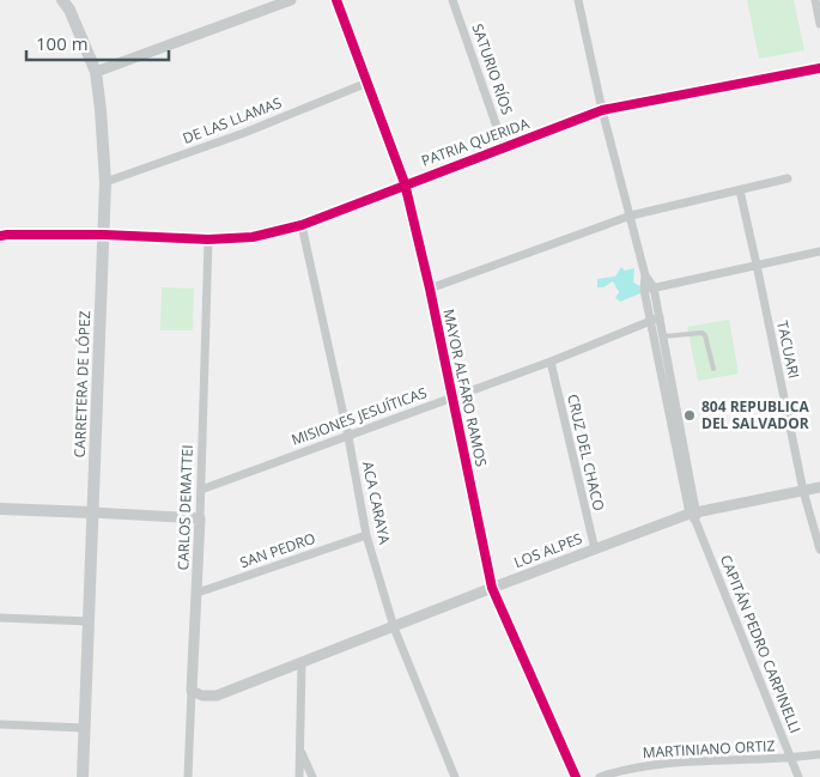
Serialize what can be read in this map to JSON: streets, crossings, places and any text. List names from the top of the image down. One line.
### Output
{"streets":{"main road":["CARRETERA DE LÓPEZ"],"street":["SATURIO RÍOS","DE LAS LLAMAS","PATRIA QUERIDA","TACUARI","MAYOR ALFARO RAMOS","MISIONES JESUÍTICAS","CRUZ DEL CHACO","ACA CARAYA","CARLOS DEMATTEI","SAN PEDRO","LOS ALPES","CAPITÁN PEDRO CARPINELLI","MARTINIANO ORTIZ"]},"crossings":[["SATURIO RÍOS","PATRIA QUERIDA"],["DE LAS LLAMAS","CARRETERA DE LÓPEZ"],["DE LAS LLAMAS","MAYOR ALFARO RAMOS"],["PATRIA QUERIDA","CARRETERA DE LÓPEZ"],["PATRIA QUERIDA","MAYOR ALFARO RAMOS"],["PATRIA QUERIDA","ACA CARAYA"],["PATRIA QUERIDA","CARLOS DEMATTEI"],["PATRIA QUERIDA","CAPITÁN PEDRO CARPINELLI"],["TACUARI","LOS ALPES"],["MAYOR ALFARO RAMOS","MISIONES JESUÍTICAS"],["MAYOR ALFARO RAMOS","LOS ALPES"],["MISIONES JESUÍTICAS","CRUZ DEL CHACO"],["MISIONES JESUÍTICAS","ACA CARAYA"],["MISIONES JESUÍTICAS","CARLOS DEMATTEI"],["MISIONES JESUÍTICAS","CAPITÁN PEDRO CARPINELLI"],["CRUZ DEL CHACO","LOS ALPES"],["ACA CARAYA","SAN PEDRO"],["ACA CARAYA","LOS ALPES"],["CARLOS DEMATTEI","SAN PEDRO"],["CARLOS DEMATTEI","LOS ALPES"],["LOS ALPES","CAPITÁN PEDRO CARPINELLI"],["CAPITÁN PEDRO CARPINELLI","MARTINIANO ORTIZ"]],"places":["804 REPUBLICA DEL SALVADOR"],"scale_bar":"100 m"}
